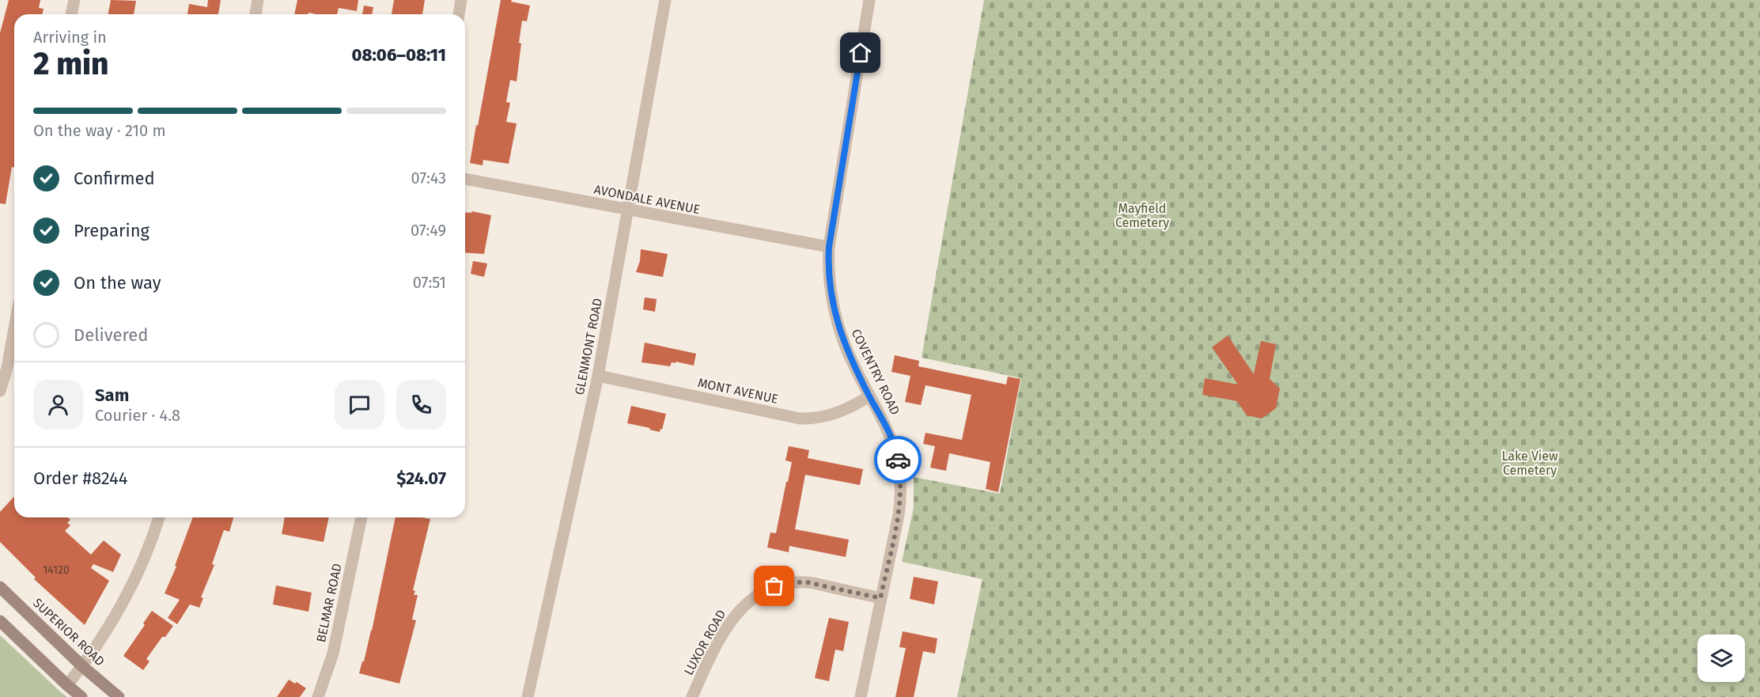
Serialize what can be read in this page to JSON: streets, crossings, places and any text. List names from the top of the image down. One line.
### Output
{"streets":{"main road":["SUPERIOR ROAD"],"street":["AVONDALE AVENUE","GLENMONT ROAD","COVENTRY ROAD","MONT AVENUE","BELMAR ROAD","LUXOR ROAD"]},"crossings":[["AVONDALE AVENUE","GLENMONT ROAD"],["AVONDALE AVENUE","COVENTRY ROAD"],["GLENMONT ROAD","MONT AVENUE"],["COVENTRY ROAD","MONT AVENUE"],["COVENTRY ROAD","LUXOR ROAD"]],"parks":["Mayfield Cemetery","Lake View Cemetery"],"house_numbers":["14120"],"page":{"heading":["2 min","Arriving in","08:06–08:11"],"panel":["Sam","Courier · 4.8","Order #8244","$24.07"],"bar":"On the way · 210 m","list":[["Confirmed","07:43"],["Preparing","07:49"],["On the way","07:51"],"Delivered"]}}
